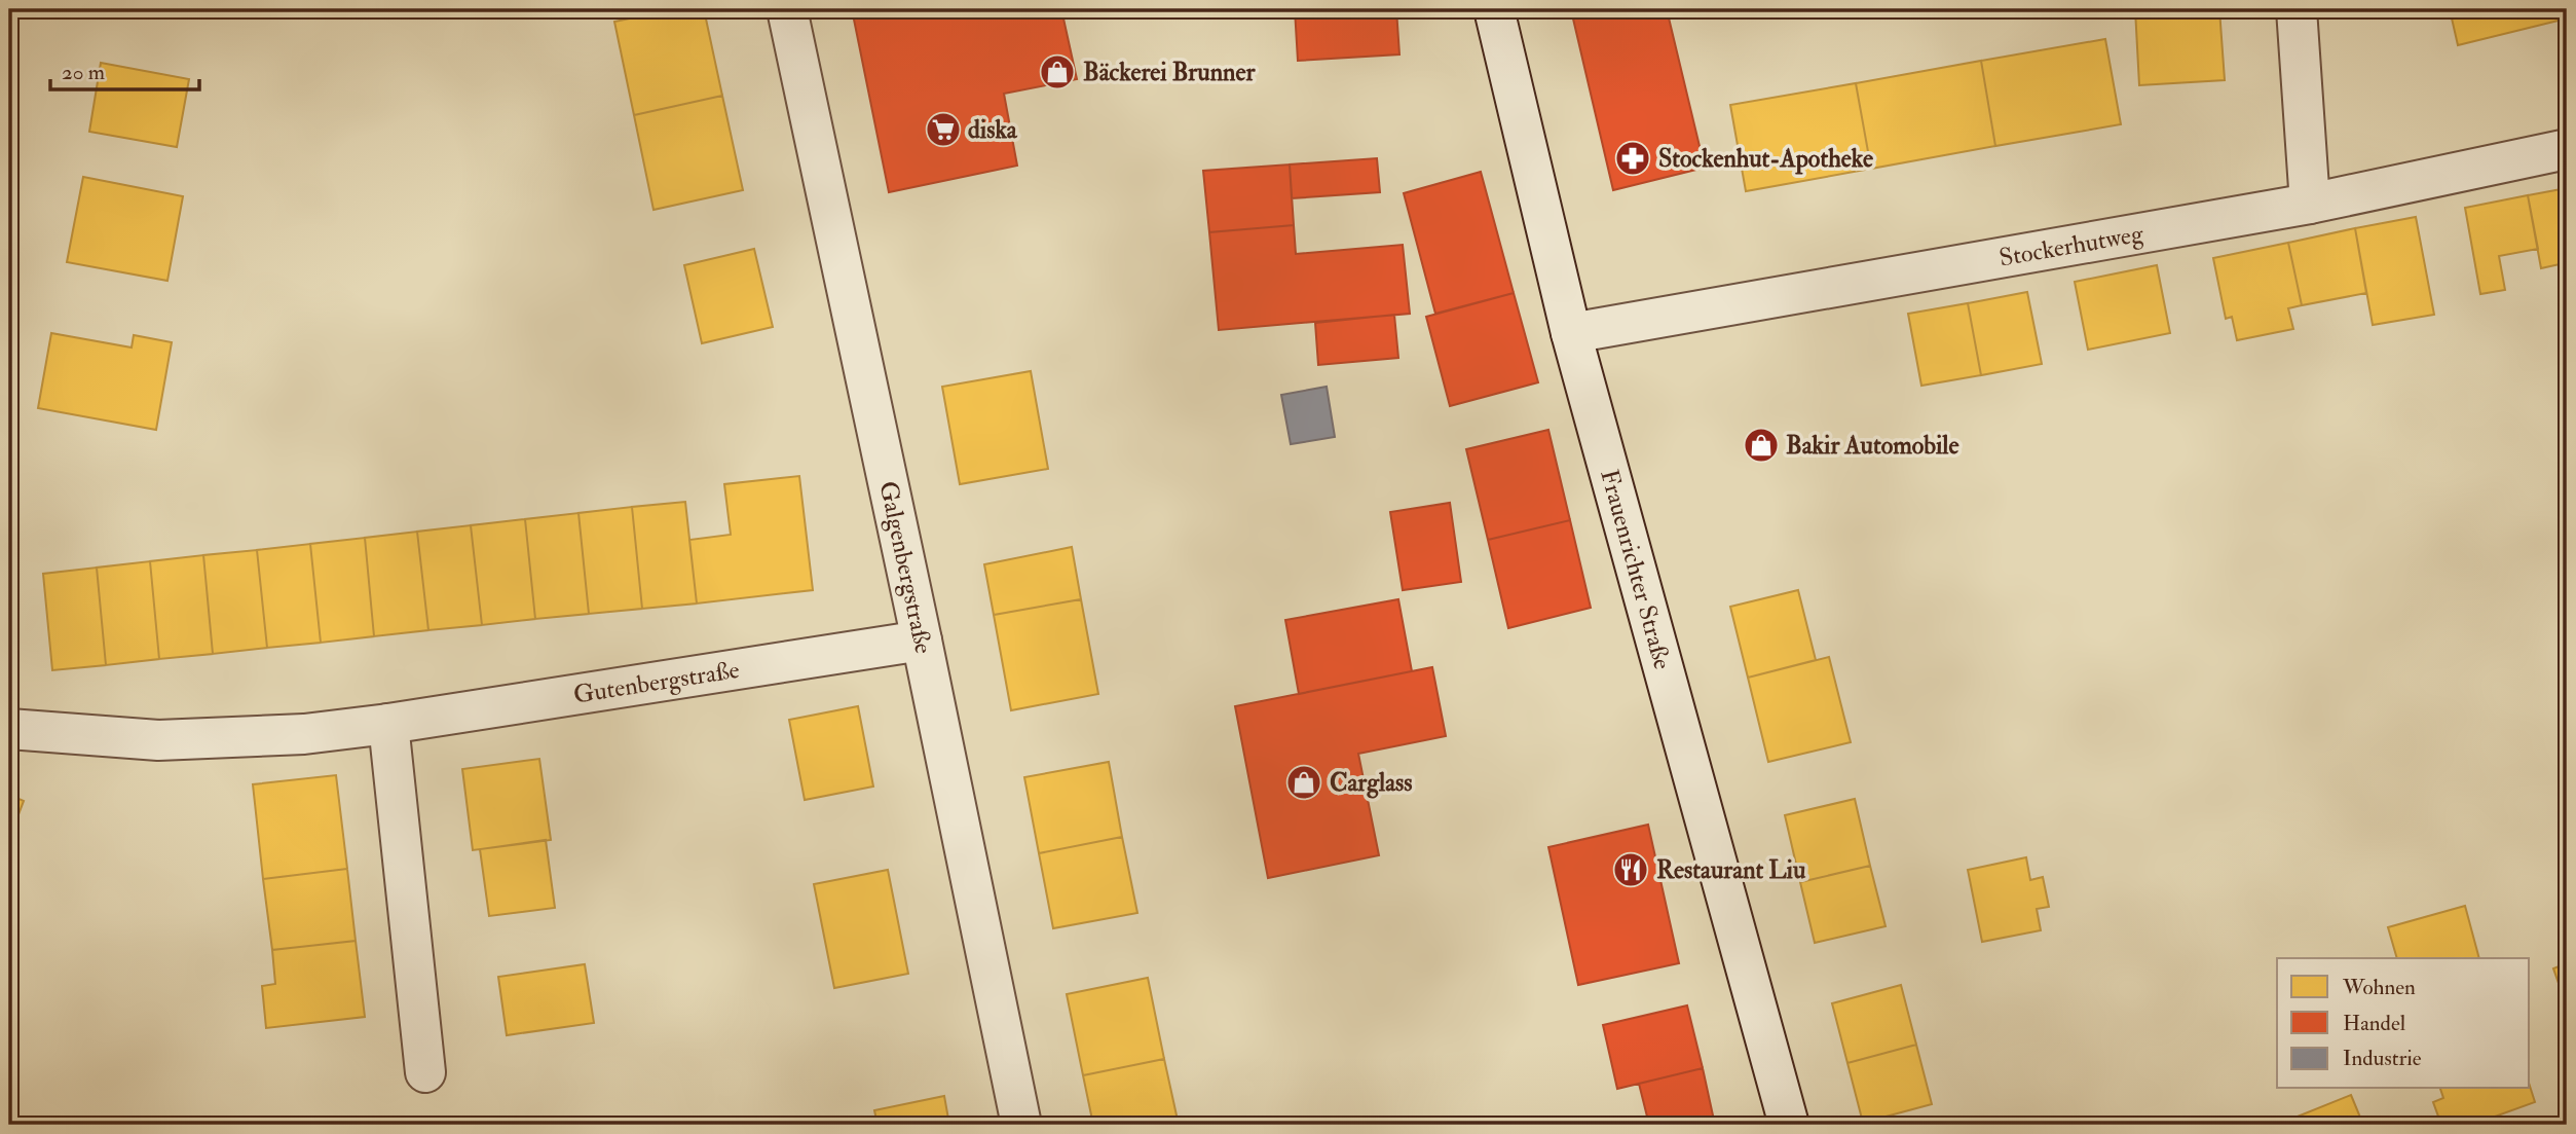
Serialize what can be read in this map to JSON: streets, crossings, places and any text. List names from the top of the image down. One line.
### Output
{"streets":{"street":["Stockerhutweg","Galgenbergstraße","Frauenrichter Straße","Gutenbergstraße"]},"crossings":[["Stockerhutweg","Frauenrichter Straße"],["Galgenbergstraße","Gutenbergstraße"]],"places":{"shop":["Bäckerei Brunner","Bakir Automobile","Carglass"],"supermarket":["diska"],"pharmacy":["Stockenhut-Apotheke"],"restaurant":["Restaurant Liu"]},"legend":["Wohnen","Handel","Industrie"],"scale_bar":"20 m"}
